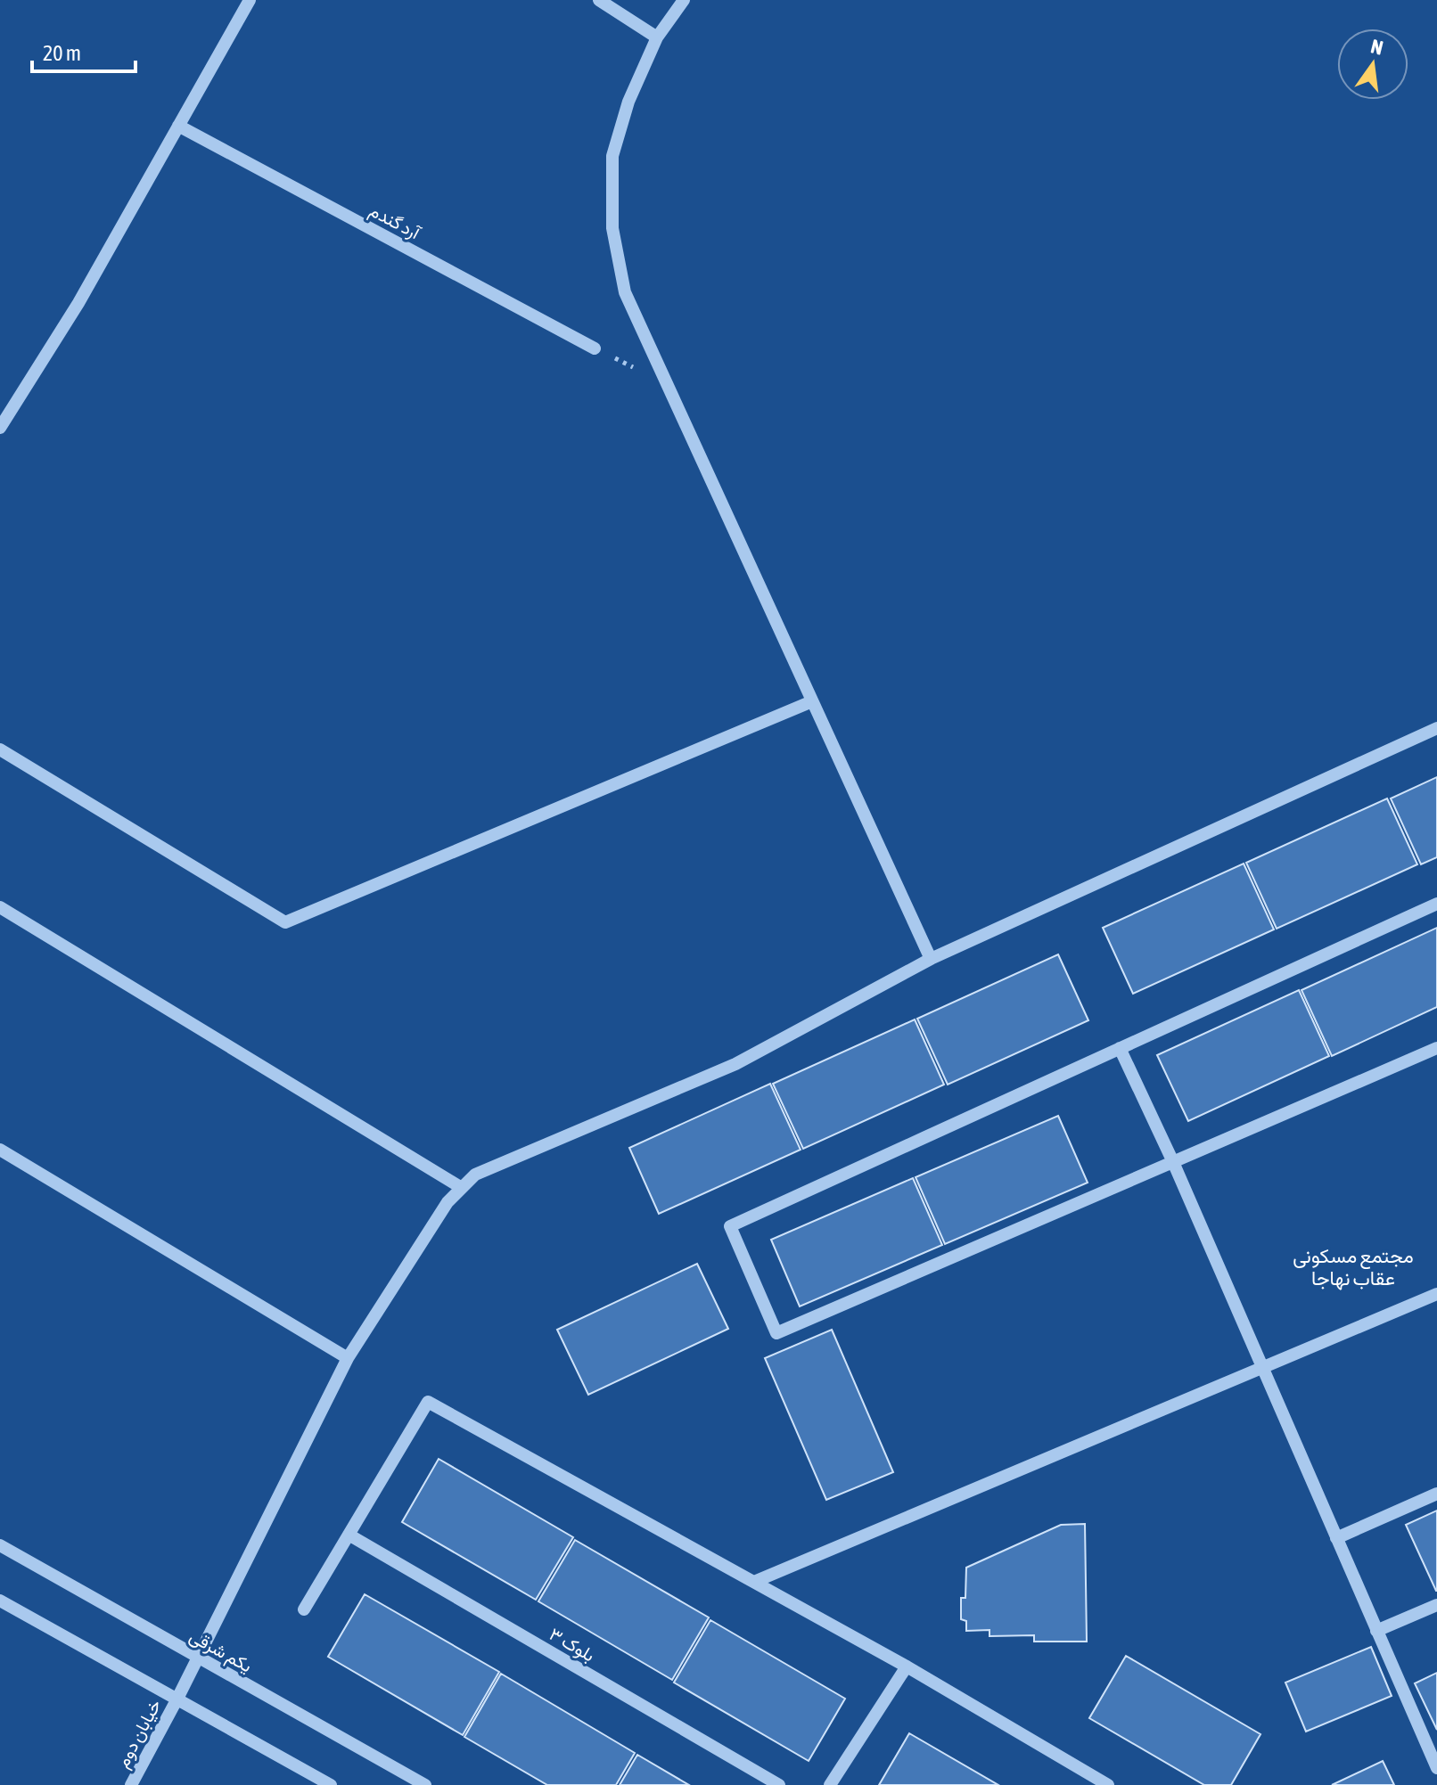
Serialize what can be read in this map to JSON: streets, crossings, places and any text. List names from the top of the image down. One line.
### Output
{"streets":{"street":["آرد گندم","بلوک ۳","یکم شرقی","خیابان دوم"]},"crossings":[["یکم شرقی","خیابان دوم"]],"districts":["مجتمع مسکونی عقاب نهاجا"],"scale_bar":"20 m","north":"top"}
